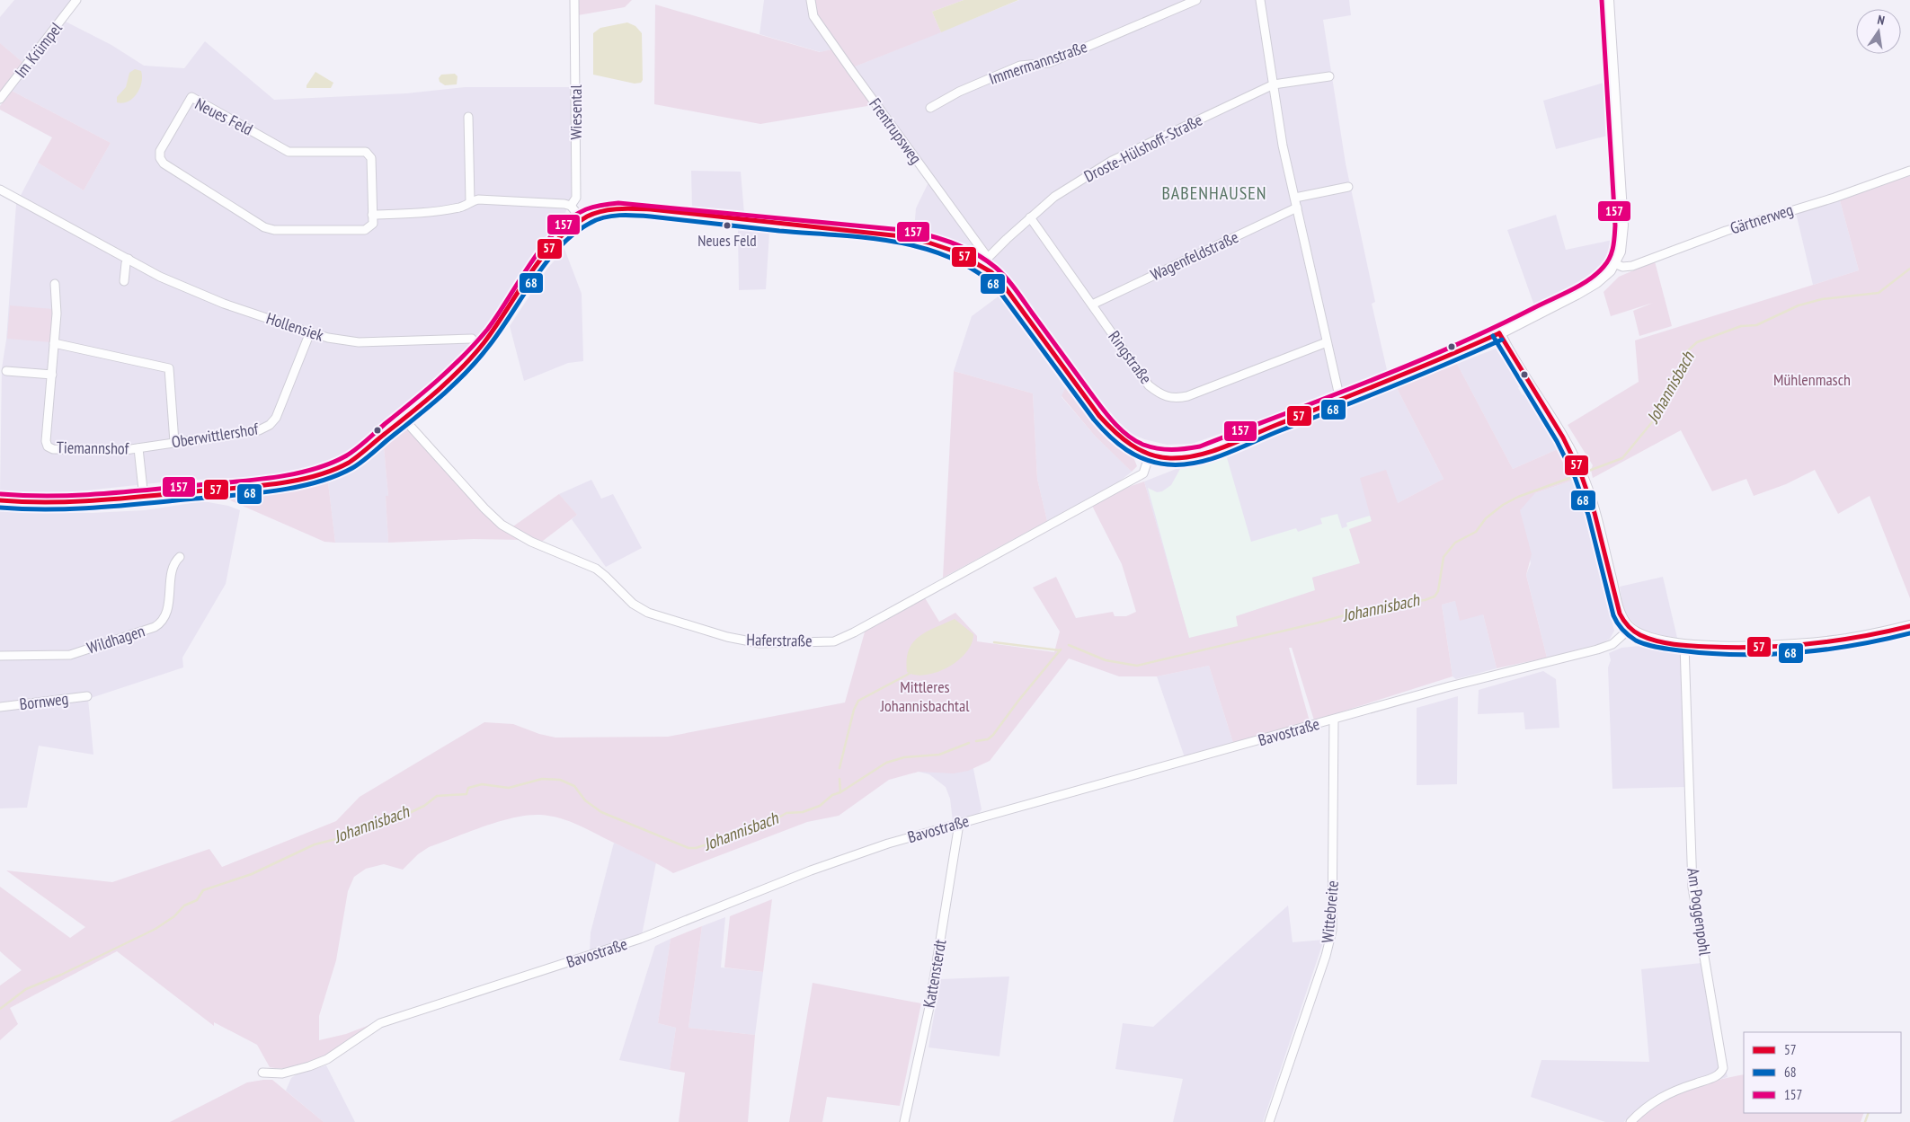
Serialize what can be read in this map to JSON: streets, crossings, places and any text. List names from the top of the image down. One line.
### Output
{"streets":{"street":["Im Krümpel","Immermannstraße","Wiesental","Neues Feld","Frentrupsweg","Droste-Hülshoff-Straße","Gärtnerweg","Wagenfeldstraße","Hollensiek","Ringstraße","Oberwittlershof","Tiemannshof","Wildhagen","Haferstraße","Bornweg","Bavostraße","Wittebreite","Am Poggenpohl","Kattensterdt"]},"crossings":[["Frentrupsweg","Droste-Hülshoff-Straße"],["Droste-Hülshoff-Straße","Ringstraße"],["Wagenfeldstraße","Ringstraße"],["Hollensiek","Oberwittlershof"],["Oberwittlershof","Tiemannshof"],["Bavostraße","Wittebreite"],["Bavostraße","Kattensterdt"]],"districts":["BABENHAUSEN"],"water":["Johannisbach"],"parks":["Mühlenmasch","Mittleres Johannisbachtal"],"places":["Neues Feld"],"lines":["transit line 157","transit line 57","transit line 68"],"legend":["57","68","157"],"north":"top"}
